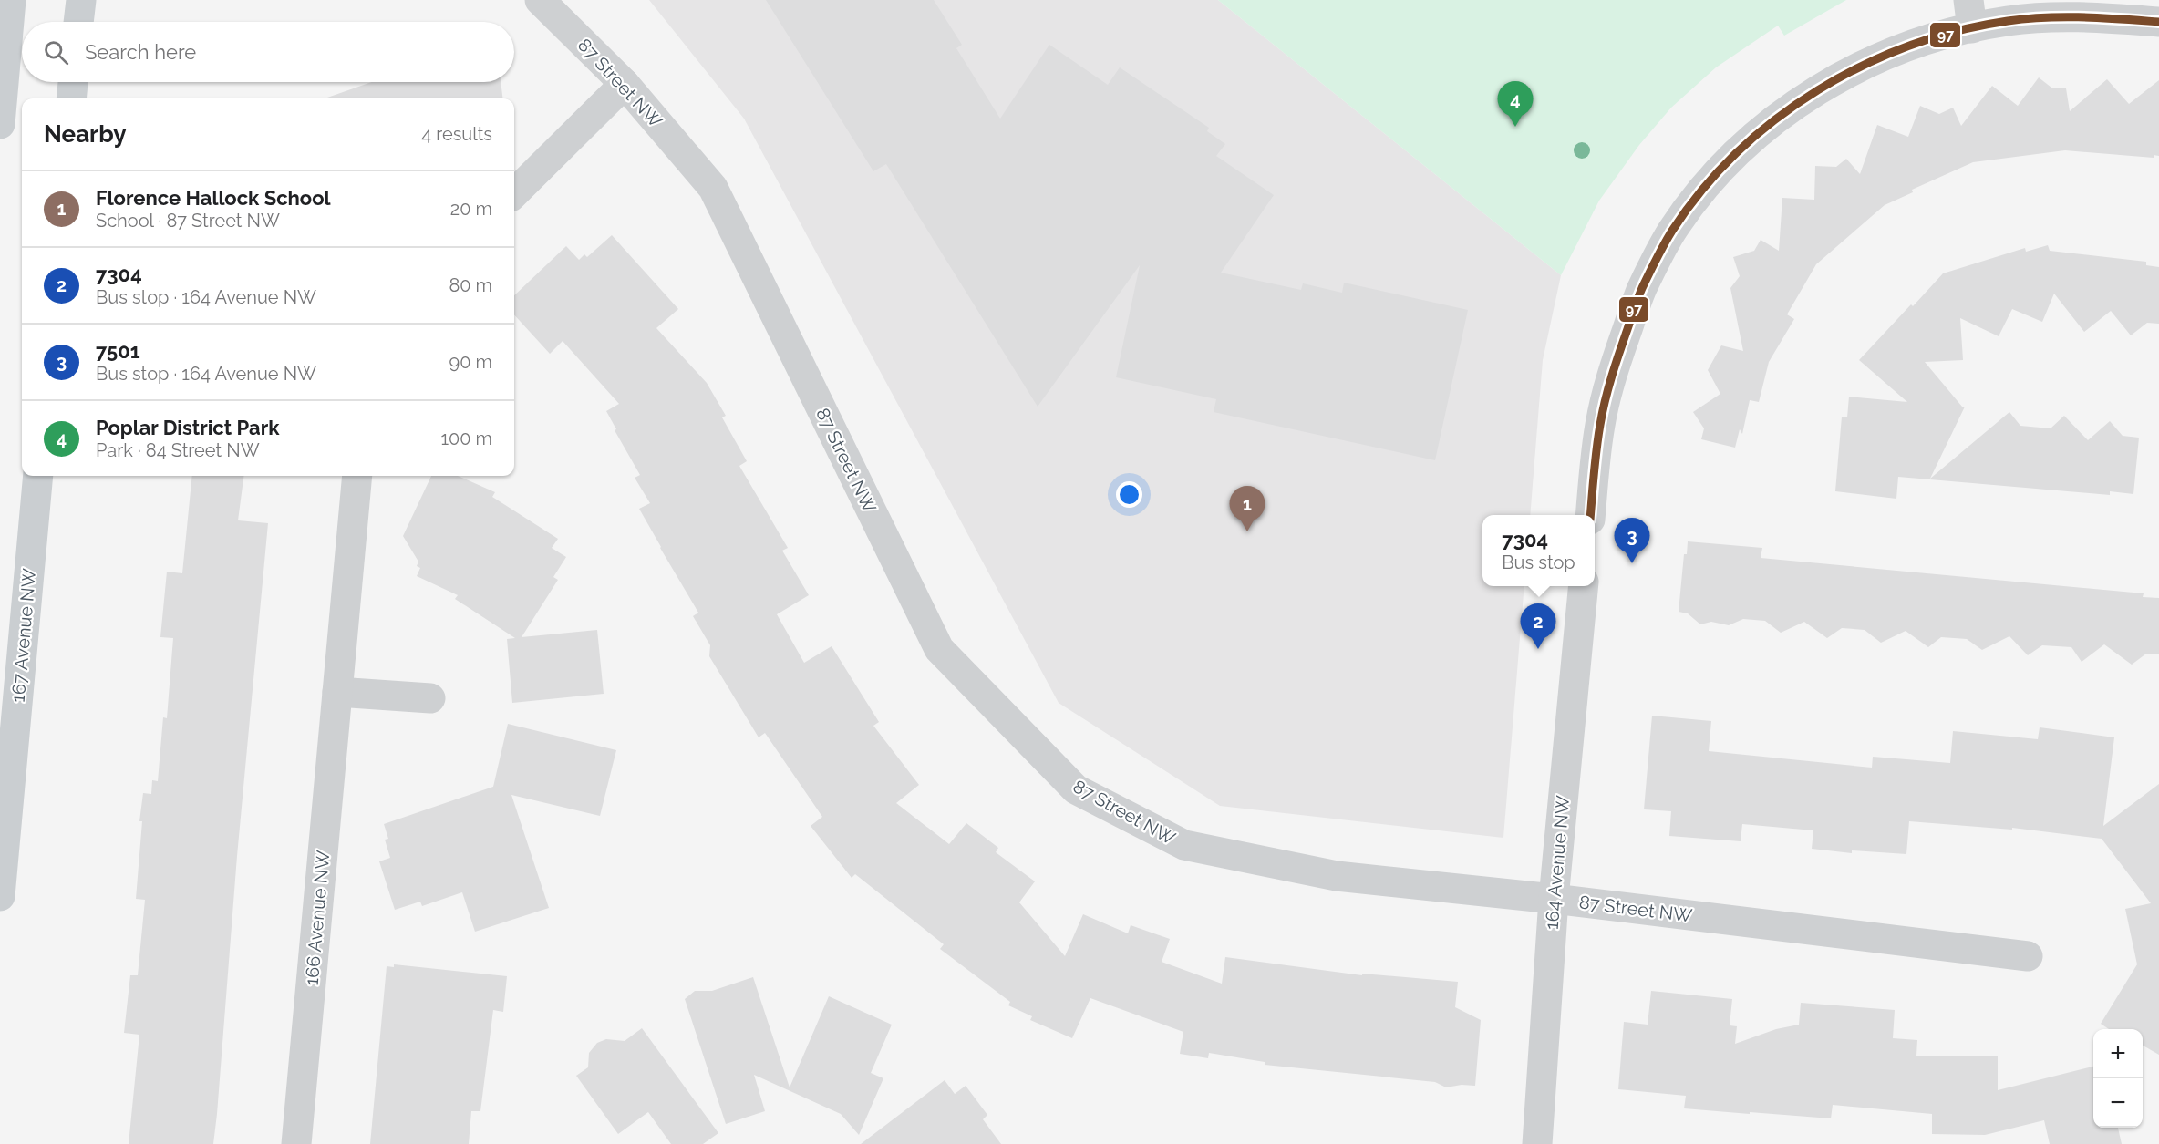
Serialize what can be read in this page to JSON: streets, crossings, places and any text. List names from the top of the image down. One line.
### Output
{"streets":{"main road":["167 Avenue NW"],"street":["87 Street NW","164 Avenue NW","166 Avenue NW"]},"crossings":[["87 Street NW","164 Avenue NW"]],"lines":["transit line 97"],"page":{"search":"Search here","pins":["4","1","3","2"],"heading":["Nearby","4 results"],"list":[{"mark":"1","name":"Florence Hallock School","note":"School · 87 Street NW","value":"20 m"},{"mark":"2","name":"7304","note":"Bus stop · 164 Avenue NW","value":"80 m"},{"mark":"3","name":"7501","note":"Bus stop · 164 Avenue NW","value":"90 m"},{"mark":"4","name":"Poplar District Park","note":"Park · 84 Street NW","value":"100 m"}],"popup":["7304","Bus stop"],"map_buttons":["+","−"]}}
